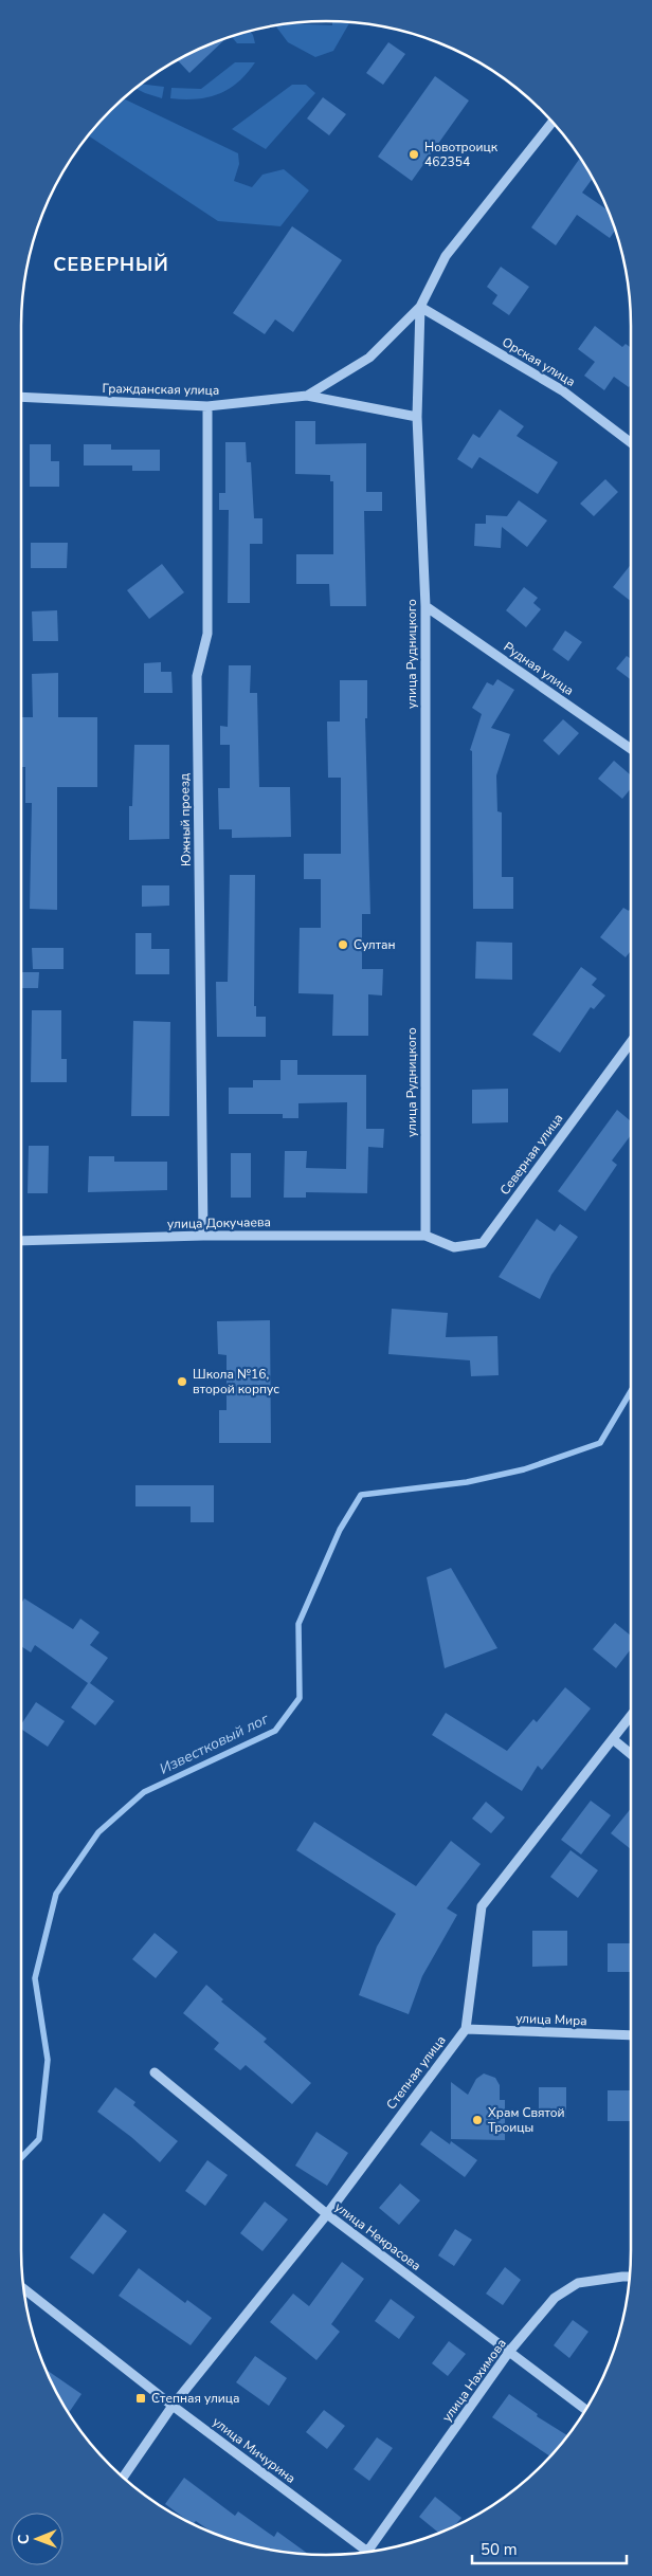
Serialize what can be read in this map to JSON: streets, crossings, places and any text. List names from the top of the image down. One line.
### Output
{"streets":{"street":["Орская улица","Гражданская улица","улица Рудницкого","Рудная улица","Южный проезд","Северная улица","улица Докучаева","улица Мира","Степная улица","улица Некрасова","улица Нахимова","улица Мичурина"]},"crossings":[["Орская улица","Гражданская улица"],["Орская улица","улица Рудницкого"],["Гражданская улица","улица Рудницкого"],["Гражданская улица","Южный проезд"],["улица Рудницкого","Рудная улица"],["улица Рудницкого","Северная улица"],["улица Рудницкого","улица Докучаева"],["Южный проезд","улица Докучаева"],["Северная улица","улица Докучаева"],["улица Мира","Степная улица"],["Степная улица","улица Некрасова"],["Степная улица","улица Мичурина"],["улица Некрасова","улица Нахимова"]],"districts":["СЕВЕРНЫЙ"],"water":["Известковый лог"],"places":{"other":["Новотроицк 462354","Султан","Школа №16, второй корпус","Храм Святой Троицы"],"transit":["Степная улица"]},"scale_bar":"50 m","north":"left"}
